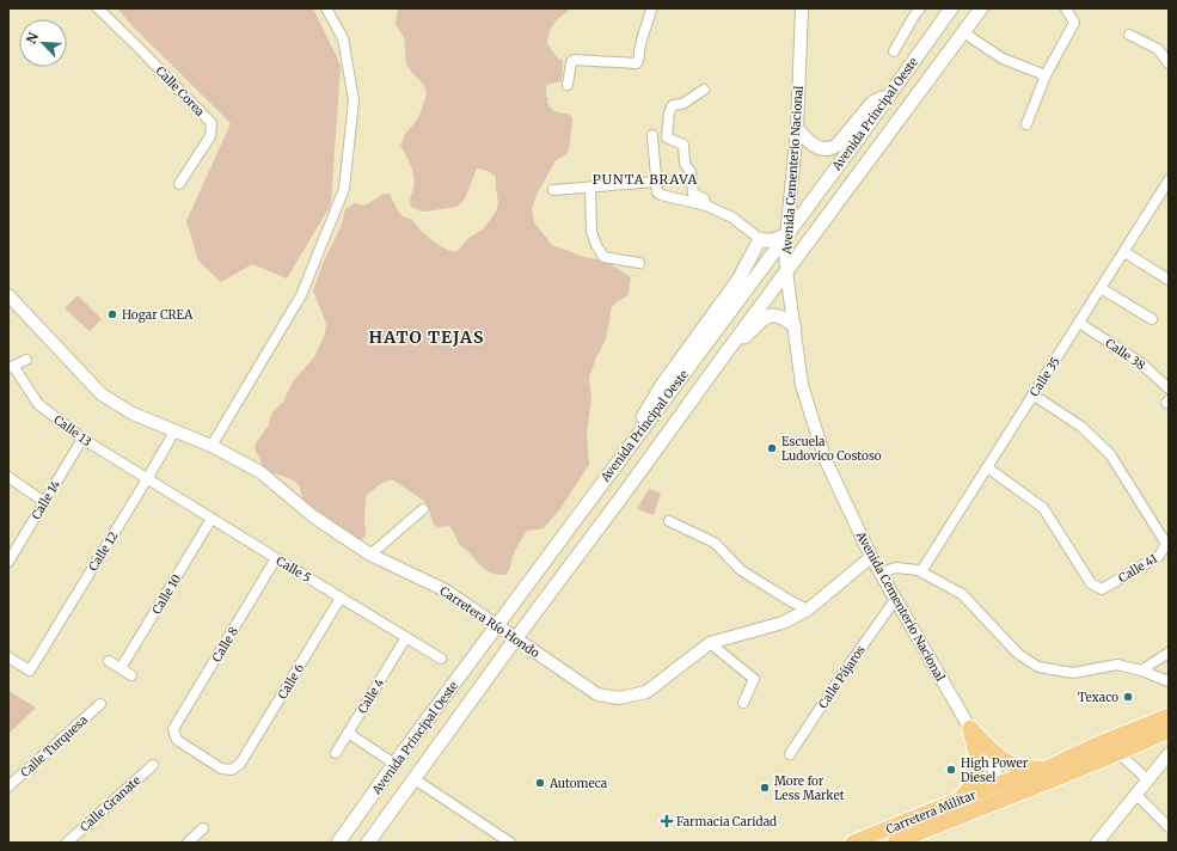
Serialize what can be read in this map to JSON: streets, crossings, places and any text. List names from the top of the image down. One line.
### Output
{"streets":{"main road":["Avenida Principal Oeste","Carretera Militar"],"street":["Calle Corea","Avenida Cementerio Nacional","Calle 38","Calle 35","Calle 13","Calle 14","Calle 12","Calle 41","Calle 5","Calle 10","Carretera Río Hondo","Calle 8","Calle Pájaros","Calle 6","Calle 4","Calle Turquesa","Calle Granate"]},"crossings":[["Avenida Principal Oeste","Avenida Cementerio Nacional"],["Avenida Principal Oeste","Carretera Río Hondo"],["Avenida Cementerio Nacional","Carretera Río Hondo"],["Avenida Cementerio Nacional","Calle Pájaros"],["Avenida Cementerio Nacional","Carretera Militar"],["Calle 38","Calle 35"],["Calle 35","Calle 41"],["Calle 13","Calle 14"],["Calle 13","Calle 12"],["Calle 13","Calle 5"],["Calle 12","Calle 5"],["Calle 12","Carretera Río Hondo"],["Calle 5","Calle 10"],["Calle 5","Calle 8"],["Calle 5","Calle 6"],["Calle 5","Calle 4"],["Calle 8","Calle 6"]],"districts":["PUNTA BRAVA","HATO TEJAS"],"places":{"other":["Hogar CREA","Escuela Ludovico Costoso","Texaco","High Power Diesel","Automeca","More for Less Market"],"health":["Farmacia Caridad"]},"north":"top left"}
